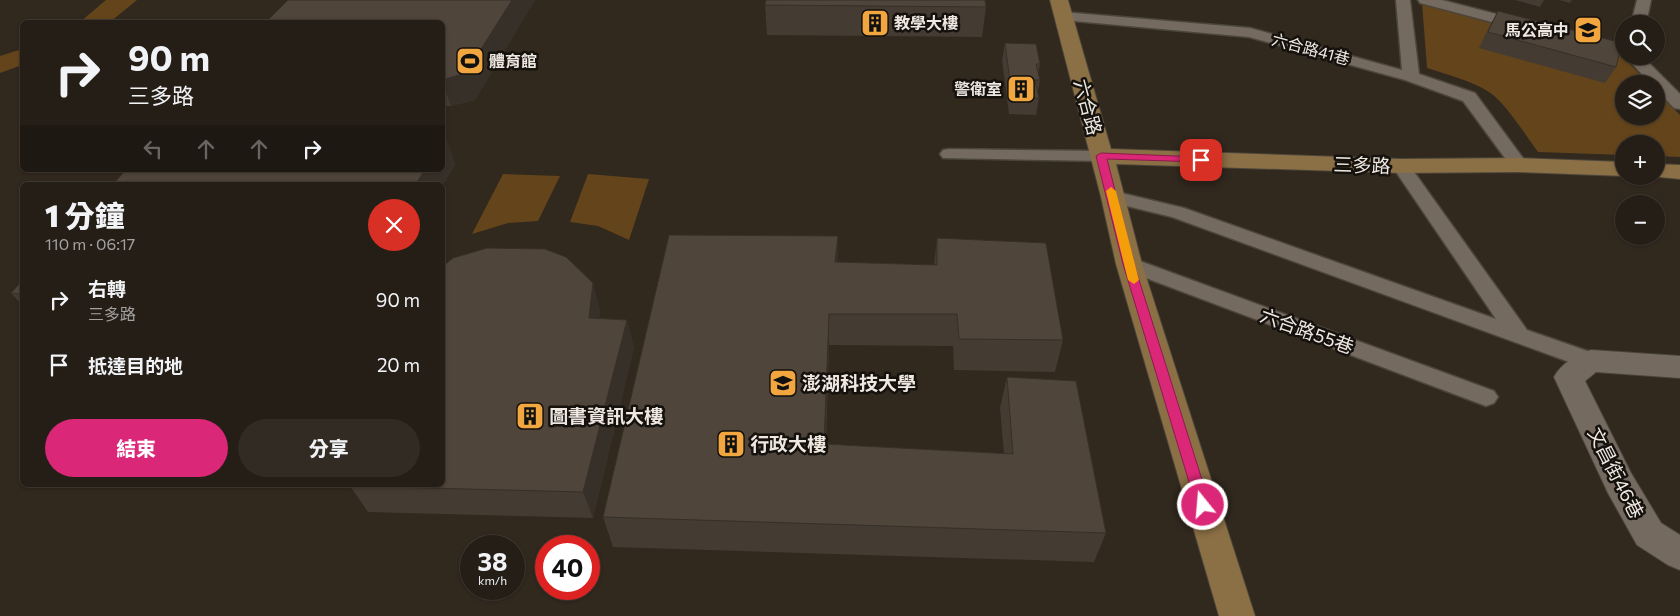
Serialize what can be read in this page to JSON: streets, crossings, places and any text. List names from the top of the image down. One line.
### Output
{"streets":{"street":["六合路","三多路","文昌街46巷"],"lane":["六合路41巷","六合路55巷"]},"crossings":[["六合路41巷","六合路"],["六合路41巷","三多路"],["六合路","三多路"],["六合路","六合路55巷"]],"places":{"building":["教學大樓","警衛室","圖書資訊大樓","行政大樓"],"school or university":["馬公高中","澎湖科技大學"],"sports":["體育館"]},"page":{"map_buttons":["+","−"],"turn":["90 m","三多路"],"heading":["1 分鐘","110 m · 06:17"],"list":[{"name":"右轉","note":"三多路","value":"90 m"},{"name":"抵達目的地","value":"20 m"}],"buttons":["結束","分享"],"speed":"38 km/h","limit":"40"}}
